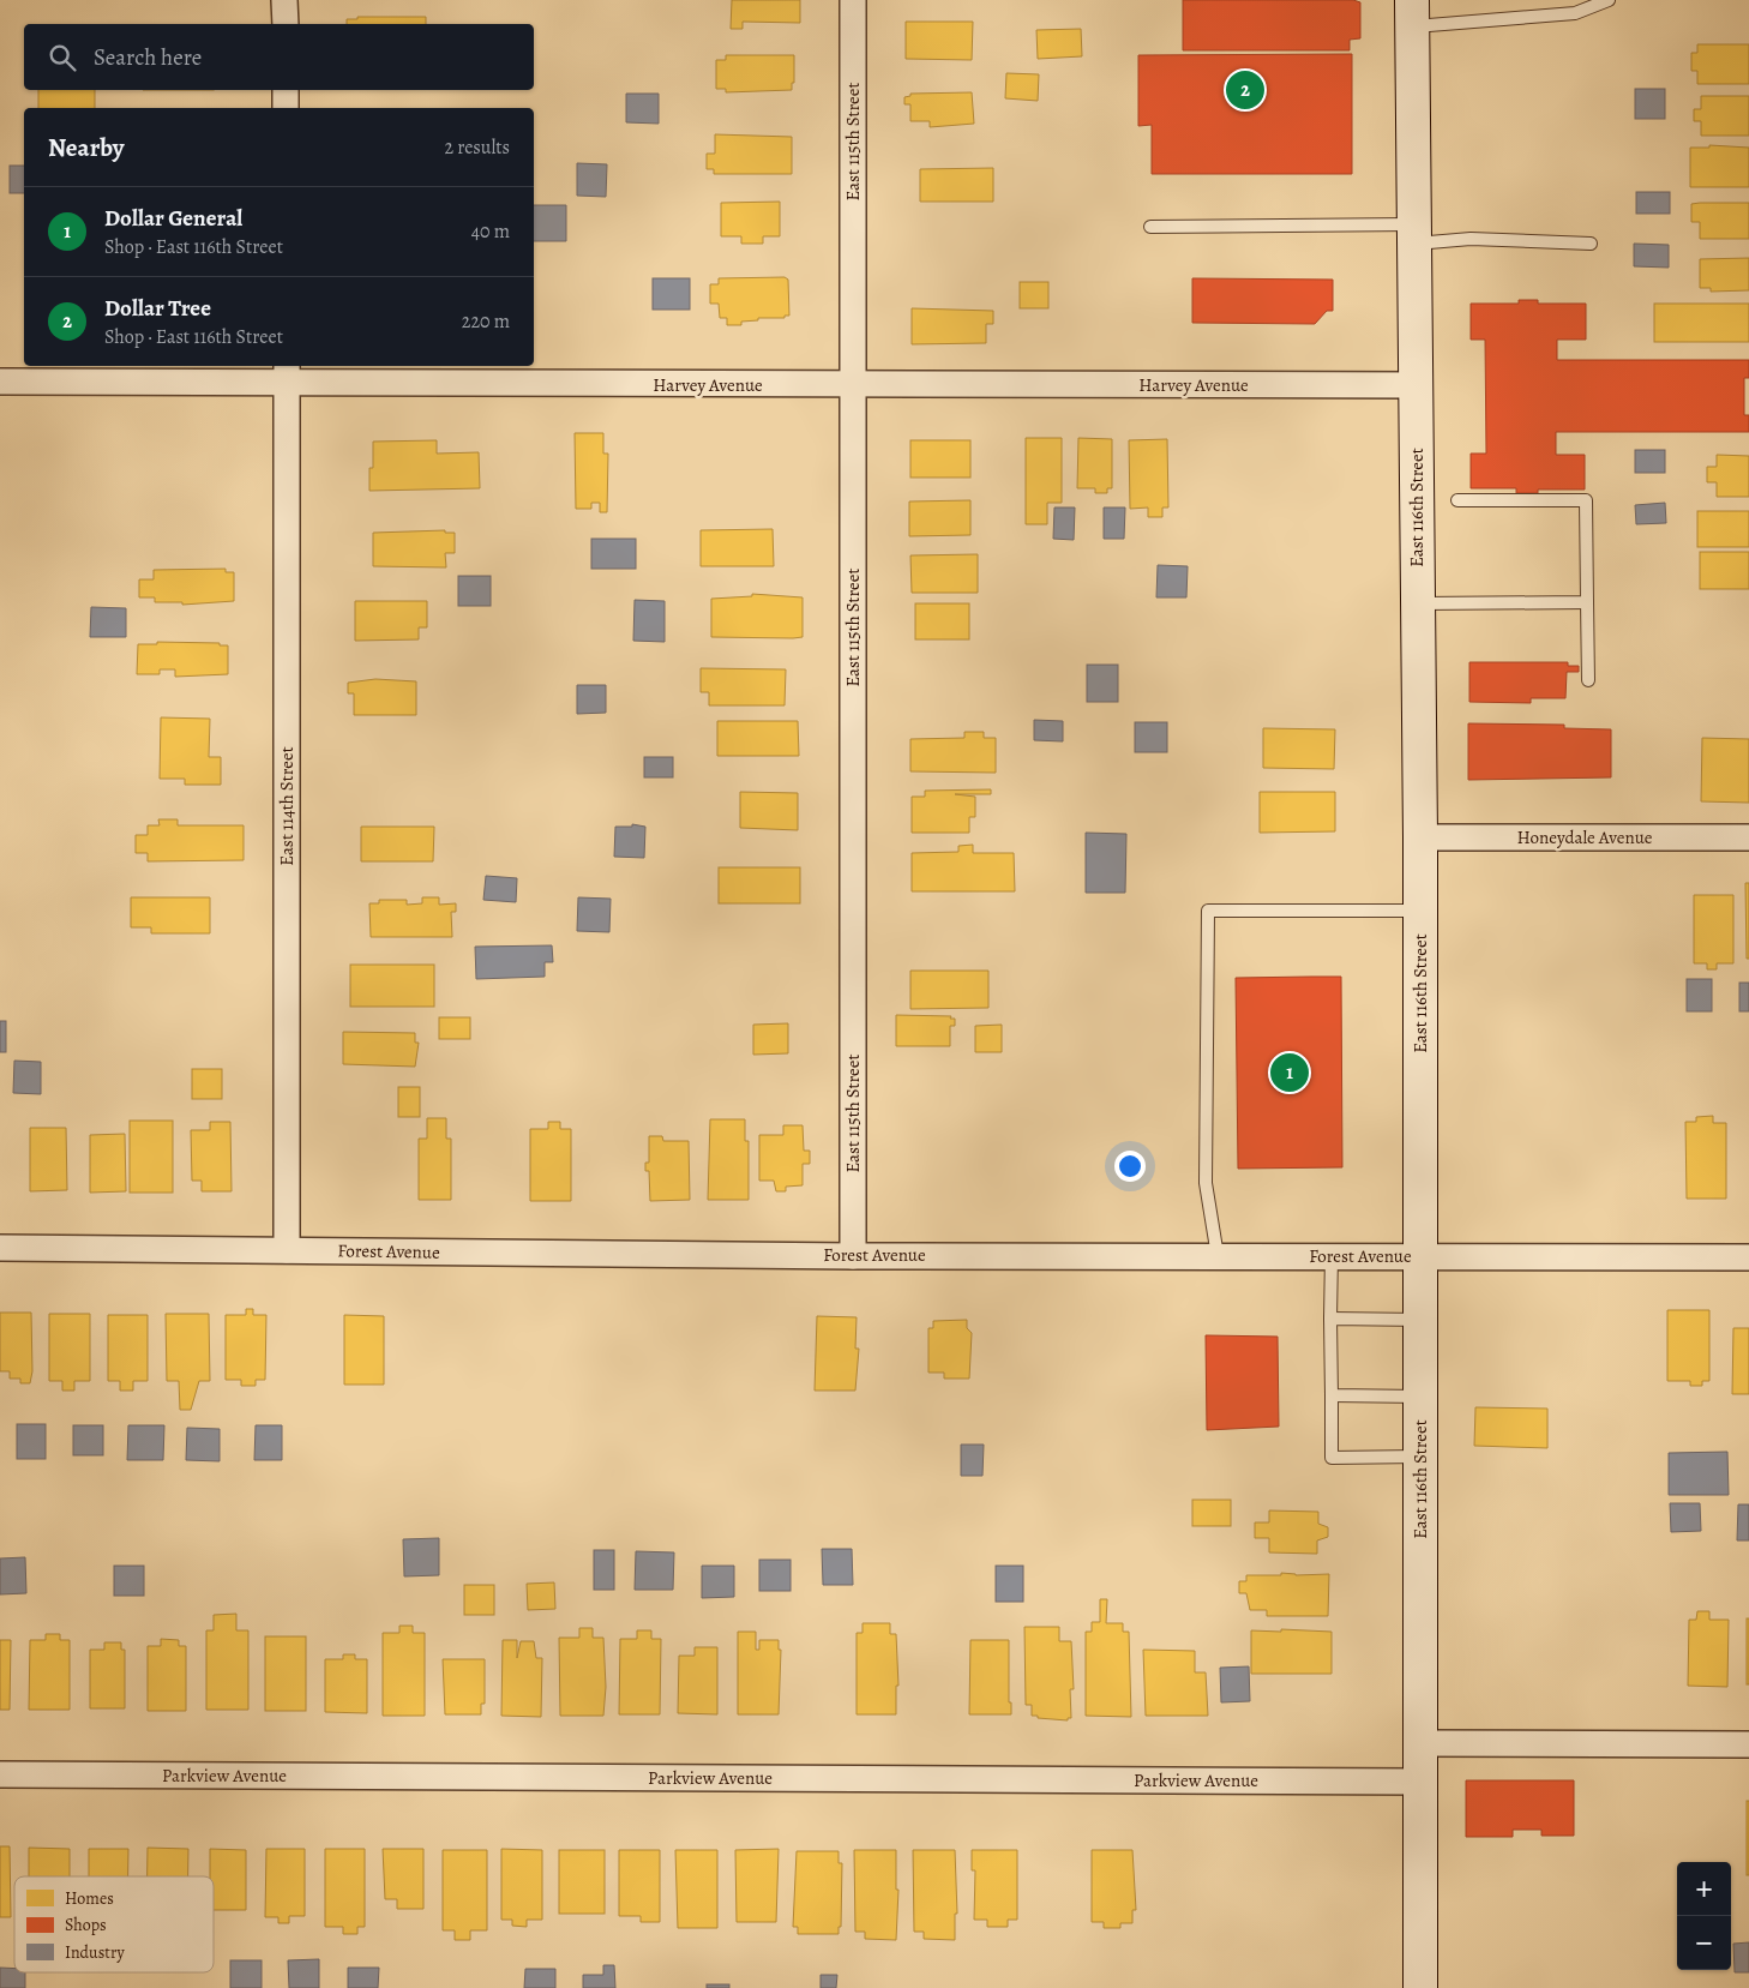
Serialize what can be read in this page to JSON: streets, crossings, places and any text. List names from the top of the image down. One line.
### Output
{"streets":{"main road":["East 116th Street"],"street":["East 115th Street","Harvey Avenue","East 114th Street","Honeydale Avenue","Forest Avenue","Parkview Avenue"]},"crossings":[["East 115th Street","Harvey Avenue"],["East 115th Street","Forest Avenue"],["Harvey Avenue","East 116th Street"],["Harvey Avenue","East 114th Street"],["East 116th Street","Honeydale Avenue"],["East 116th Street","Forest Avenue"],["East 116th Street","Parkview Avenue"],["East 114th Street","Forest Avenue"]],"legend":["Homes","Shops","Industry"],"page":{"search":"Search here","pins":["2","1"],"heading":["Nearby","2 results"],"list":[{"mark":"1","name":"Dollar General","note":"Shop · East 116th Street","value":"40 m"},{"mark":"2","name":"Dollar Tree","note":"Shop · East 116th Street","value":"220 m"}],"map_buttons":["+","−"]}}
